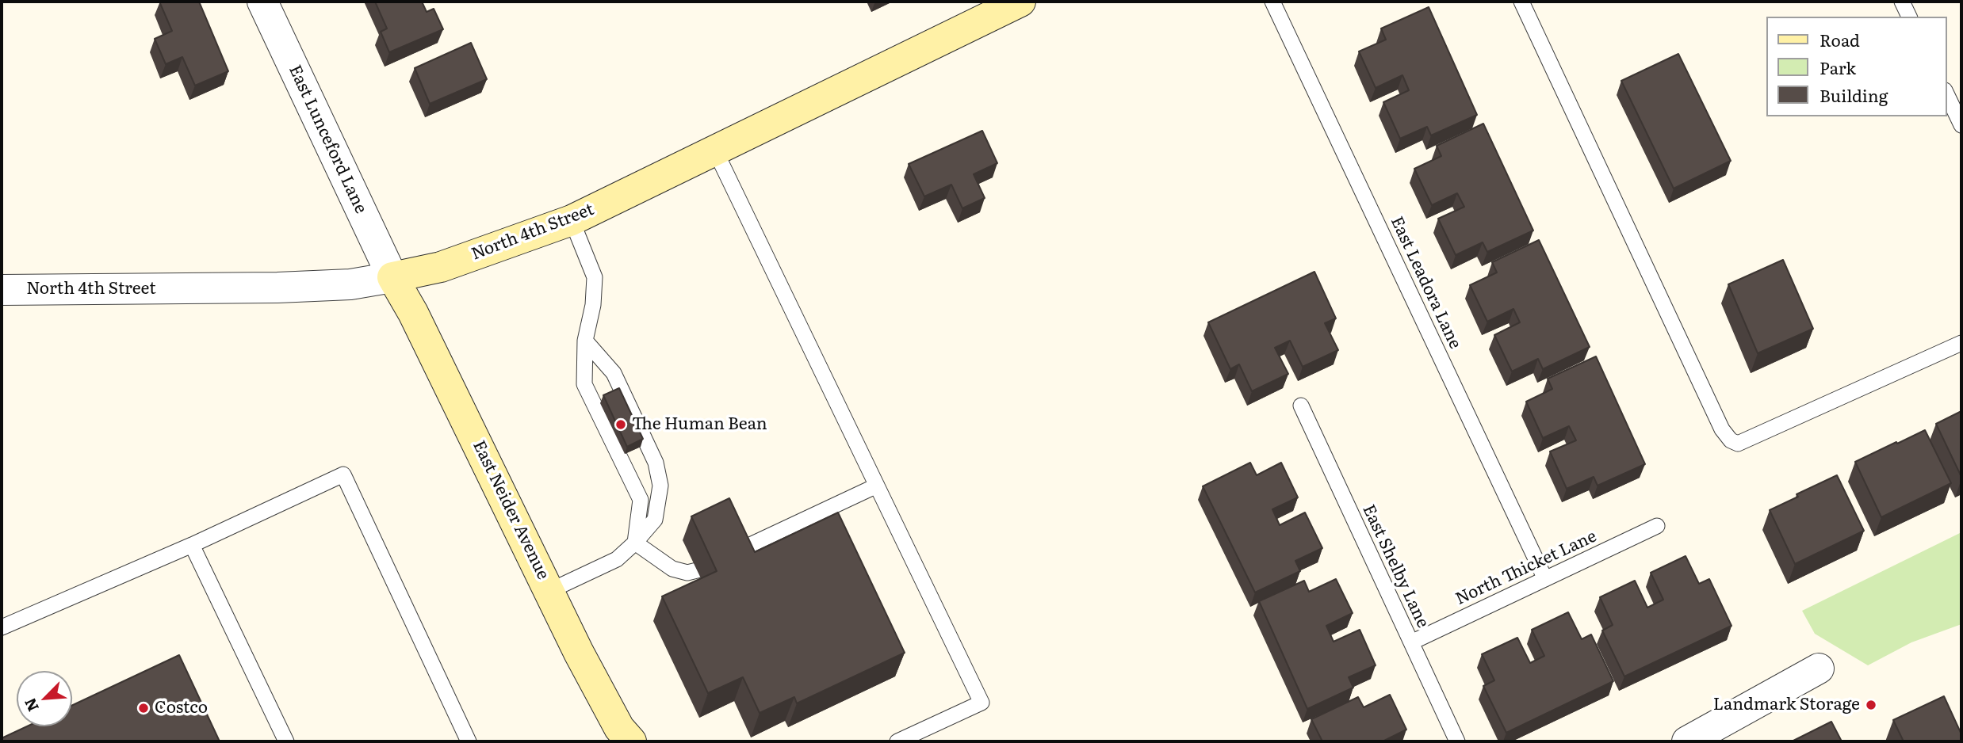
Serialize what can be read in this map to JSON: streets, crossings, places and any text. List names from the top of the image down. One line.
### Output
{"streets":{"main road":["North 4th Street","East Neider Avenue"],"street":["East Lunceford Lane"],"lane":["East Leadora Lane","East Shelby Lane","North Thicket Lane"]},"crossings":[["East Lunceford Lane","North 4th Street"],["East Lunceford Lane","East Neider Avenue"],["North 4th Street","East Neider Avenue"],["East Leadora Lane","North Thicket Lane"],["East Shelby Lane","North Thicket Lane"]],"places":["The Human Bean","Landmark Storage","Costco"],"legend":["Road","Park","Building"],"north":"bottom left"}
